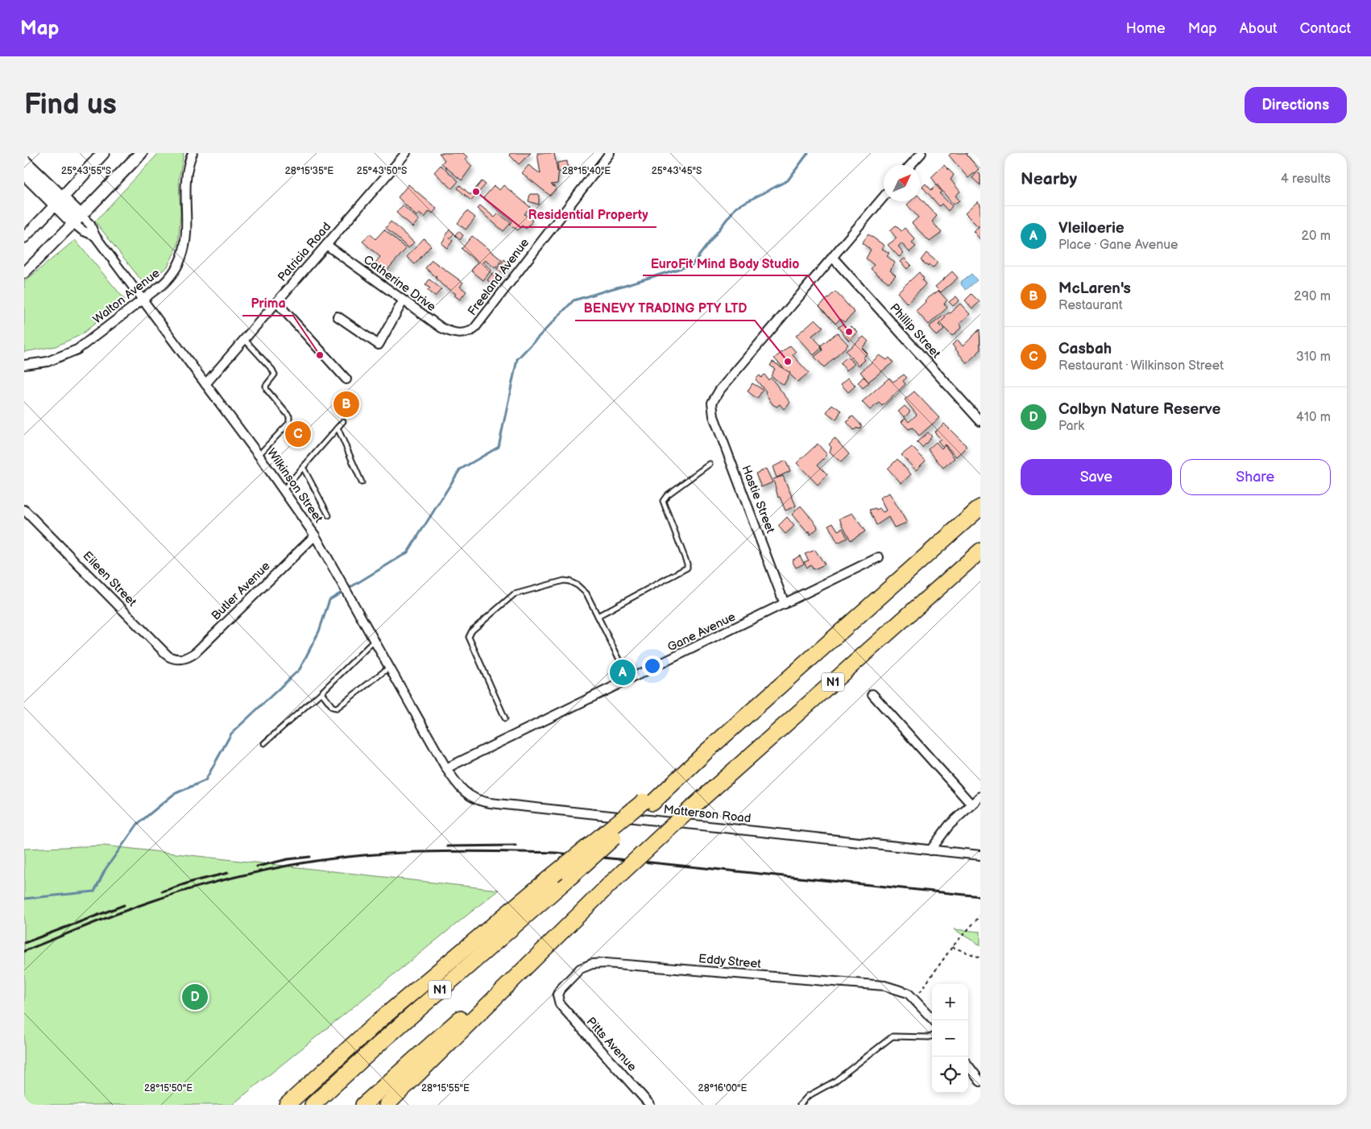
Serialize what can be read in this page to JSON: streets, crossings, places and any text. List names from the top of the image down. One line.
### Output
{"streets":{"highway":["N1"],"street":["Patricia Road","Freeland Avenue","Catherine Drive","Walton Avenue","Phillip Street","Wilkinson Street","Hastie Street","Eileen Street","Butler Avenue","Gane Avenue","Matterson Road","Eddy Street","Pitts Avenue"]},"crossings":[["Patricia Road","Catherine Drive"],["Patricia Road","Wilkinson Street"],["Freeland Avenue","Catherine Drive"],["Walton Avenue","Wilkinson Street"],["Phillip Street","Hastie Street"],["Wilkinson Street","Butler Avenue"],["Wilkinson Street","Gane Avenue"],["Wilkinson Street","Matterson Road"],["Hastie Street","Gane Avenue"],["Eileen Street","Butler Avenue"],["Gane Avenue","Matterson Road"],["Eddy Street","Pitts Avenue"]],"places":["Residential Property","EuroFit Mind Body Studio","Prima","BENEVY TRADING PTY LTD"],"north":"top right","page":{"header":"Map","nav":["Home","Map","About","Contact"],"buttons":["Directions",["Save","Share"]],"title":"Find us","heading":["Nearby","4 results"],"list":[{"mark":"A","name":"Vleiloerie","note":"Place · Gane Avenue","value":"20 m"},{"mark":"B","name":"McLaren's","note":"Restaurant","value":"290 m"},{"mark":"C","name":"Casbah","note":"Restaurant · Wilkinson Street","value":"310 m"},{"mark":"D","name":"Colbyn Nature Reserve","note":"Park","value":"410 m"}],"pins":["B","C","A","D"],"map_buttons":["+","−"]},"coordinates":["28°15'35\"E","28°15'40\"E","25°43'55\"S","25°43'50\"S","25°43'45\"S","28°15'50\"E","28°15'55\"E","28°16'00\"E"]}
